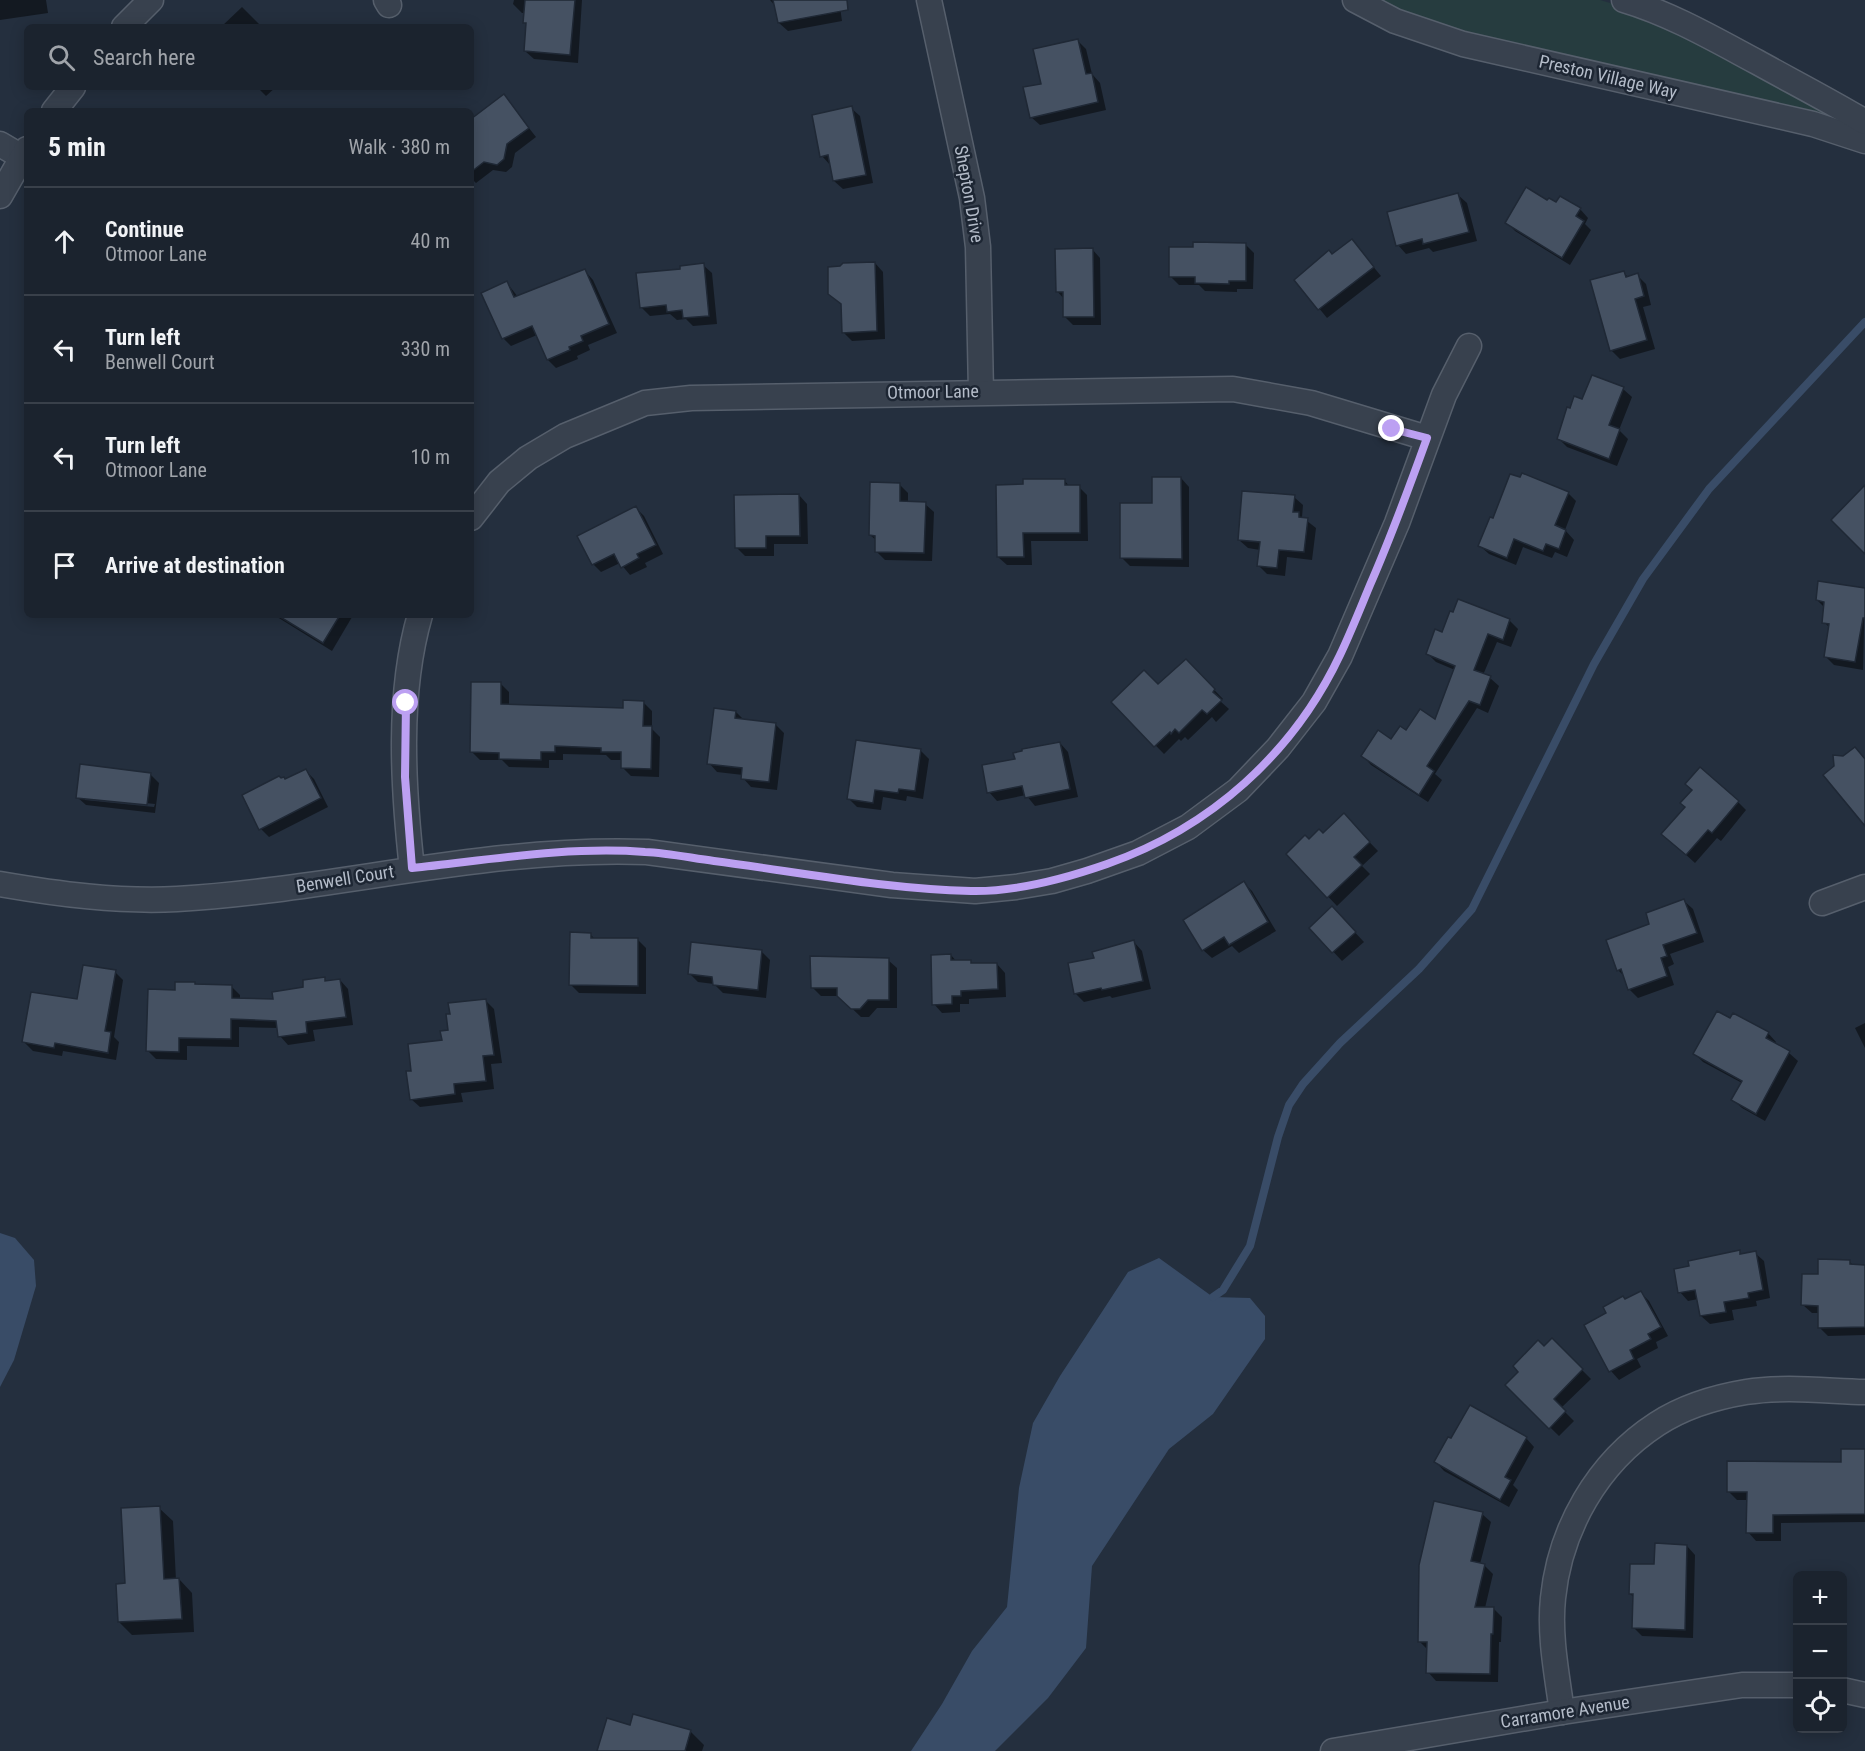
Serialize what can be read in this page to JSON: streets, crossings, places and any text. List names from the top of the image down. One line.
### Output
{"streets":{"street":["Preston Village Way","Shepton Drive","Otmoor Lane","Benwell Court","Carramore Avenue"]},"crossings":[["Shepton Drive","Otmoor Lane"],["Otmoor Lane","Benwell Court"]],"page":{"search":"Search here","heading":["5 min","Walk · 380 m"],"list":[["Continue","Otmoor Lane","40 m"],["Turn left","Benwell Court","330 m"],["Turn left","Otmoor Lane","10 m"],"Arrive at destination"],"map_buttons":["+","−"]}}
